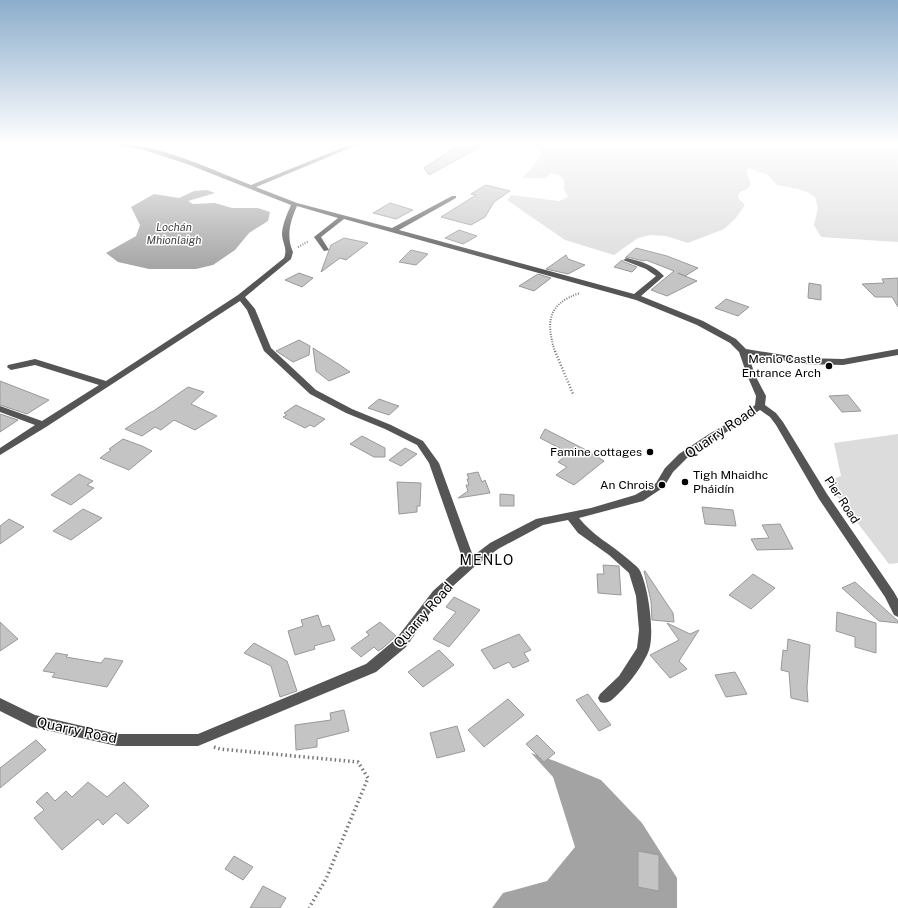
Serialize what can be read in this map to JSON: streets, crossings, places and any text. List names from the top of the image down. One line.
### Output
{"streets":{"street":["Quarry Road","Pier Road"]},"crossings":[["Quarry Road","Pier Road"]],"districts":["MENLO"],"water":["Lochán Mhionlaigh"],"places":["Menlo Castle Entrance Arch","Famine cottages","Tigh Mhaidhc Pháidín","An Chrois"]}
